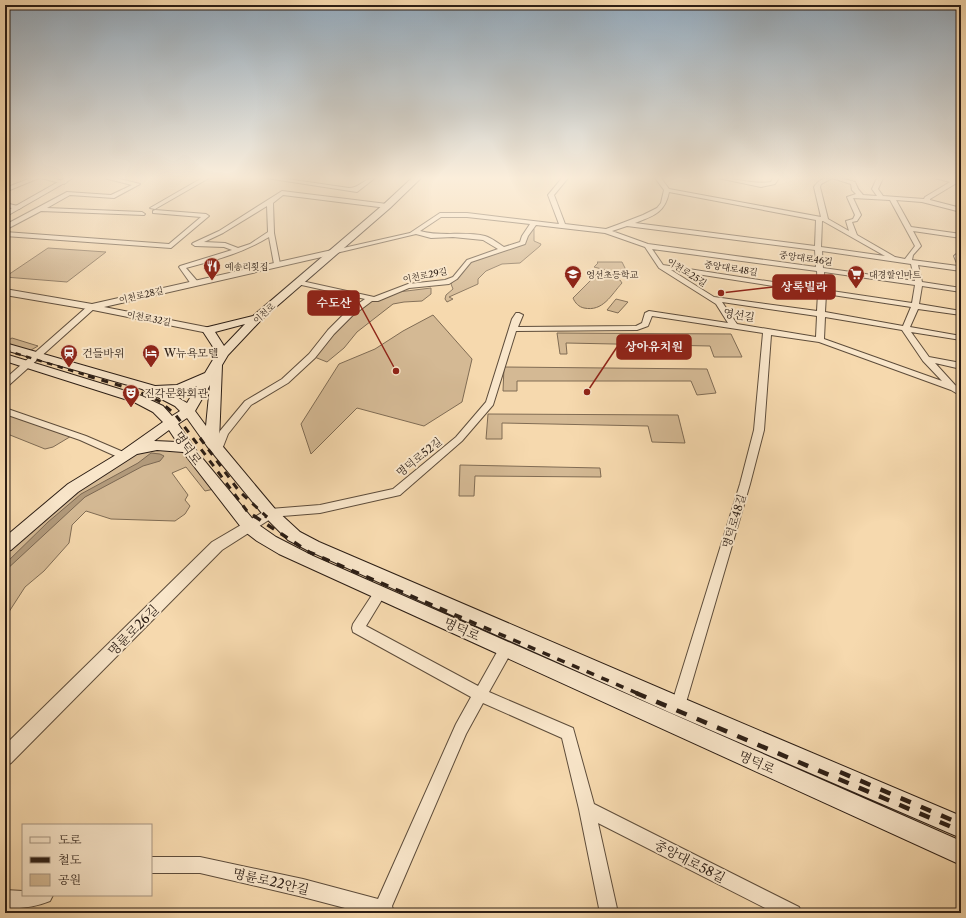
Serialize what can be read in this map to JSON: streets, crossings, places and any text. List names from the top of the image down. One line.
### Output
{"streets":{"main road":["이천로","명덕로"],"street":["중앙대로46길","중앙대로48길","이천로25길","이천로29길","이천로28길","영선길","이천로32길","명덕로52길","명덕로48길","명륜로26길","중앙대로58길","명륜로22안길"]},"crossings":[["중앙대로46길","이천로25길"],["중앙대로48길","이천로25길"],["이천로25길","영선길"],["이천로29길","이천로"],["이천로28길","이천로"],["이천로28길","이천로32길"],["이천로","명덕로"],["영선길","명덕로52길"],["영선길","명덕로48길"],["명덕로","명덕로52길"],["명덕로","명덕로48길"],["명덕로","명륜로26길"],["명덕로52길","명륜로26길"]],"places":{"restaurant":["예송리횟집"],"school or university":["영선초등학교"],"supermarket":["대경할인마트"],"other":["상록빌라","수도산","상아유치원"],"station":["건들바위"],"hotel":["W뉴욕모텔"],"theatre":["진각문화회관"]},"legend":["도로","철도","공원"]}
